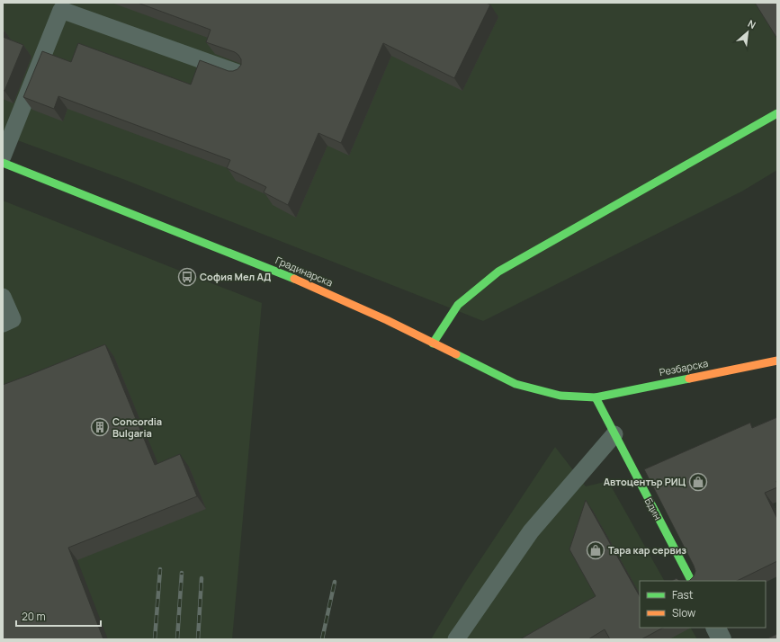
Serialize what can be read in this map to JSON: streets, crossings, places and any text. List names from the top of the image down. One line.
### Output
{"streets":{"street":["Градинарска","Резбарска","Бдин"]},"crossings":[["Градинарска","Резбарска"],["Градинарска","Бдин"],["Резбарска","Бдин"]],"places":{"bus stop":["София Мел АД"],"building":["Concordia Bulgaria"],"shop":["Автоцентър РИЦ","Тара кар сервиз"]},"legend":["Fast","Slow"],"scale_bar":"20 m","north":"top right"}
